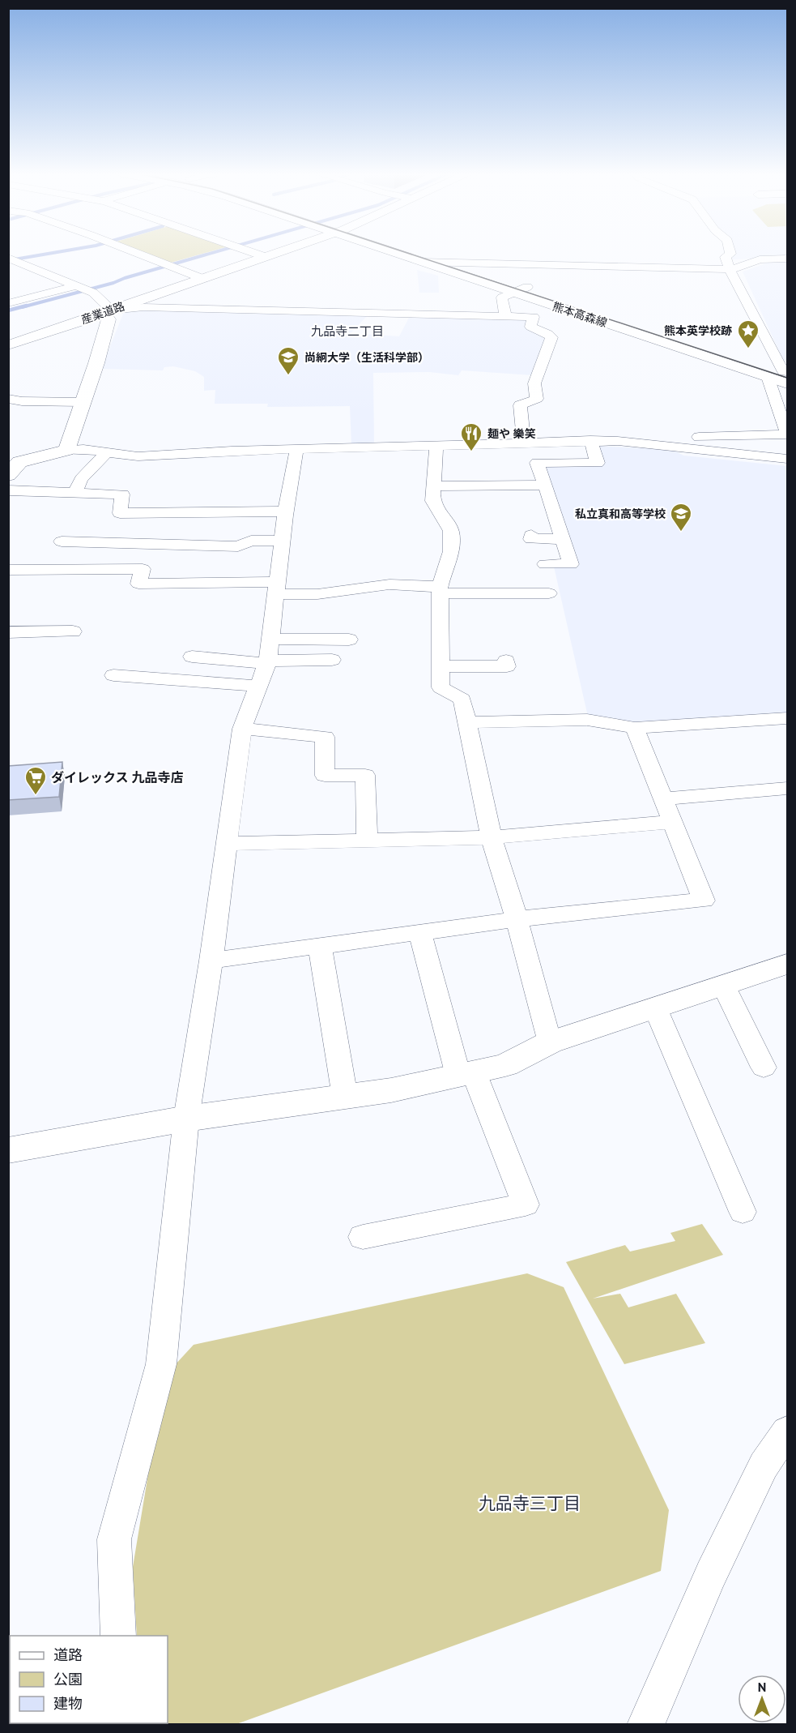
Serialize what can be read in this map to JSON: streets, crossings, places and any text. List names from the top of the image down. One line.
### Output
{"streets":{"main road":["産業道路","熊本高森線"]},"districts":["九品寺二丁目","九品寺三丁目"],"places":{"place":["熊本英学校跡"],"school or university":["尚絅大学（生活科学部）","私立真和高等学校"],"restaurant":["麺や 樂笑"],"supermarket":["ダイレックス 九品寺店"]},"legend":["道路","公園","建物"],"north":"top"}
